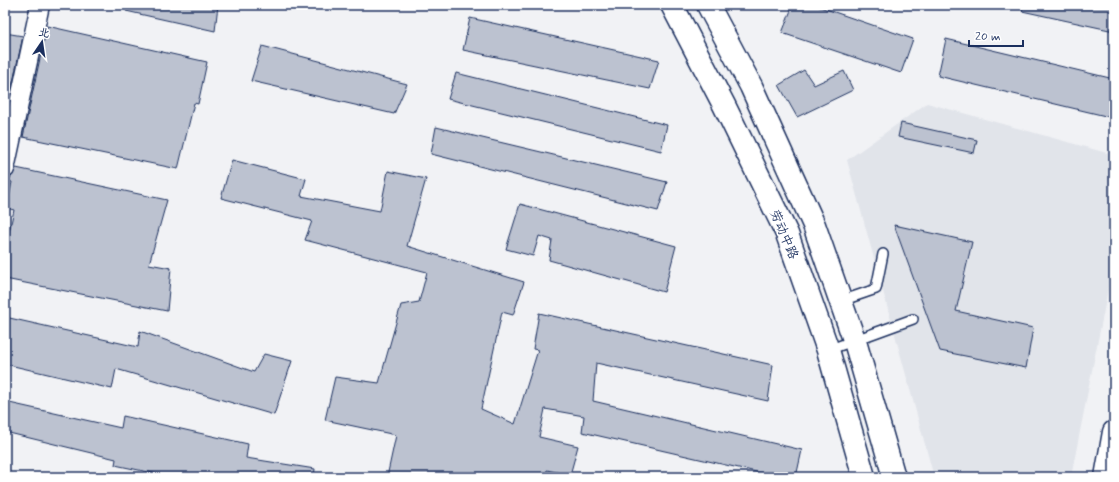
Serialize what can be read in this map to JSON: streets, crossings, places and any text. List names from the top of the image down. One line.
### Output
{"streets":{"main road":["劳动中路"]},"scale_bar":"20 m","north":"top"}
